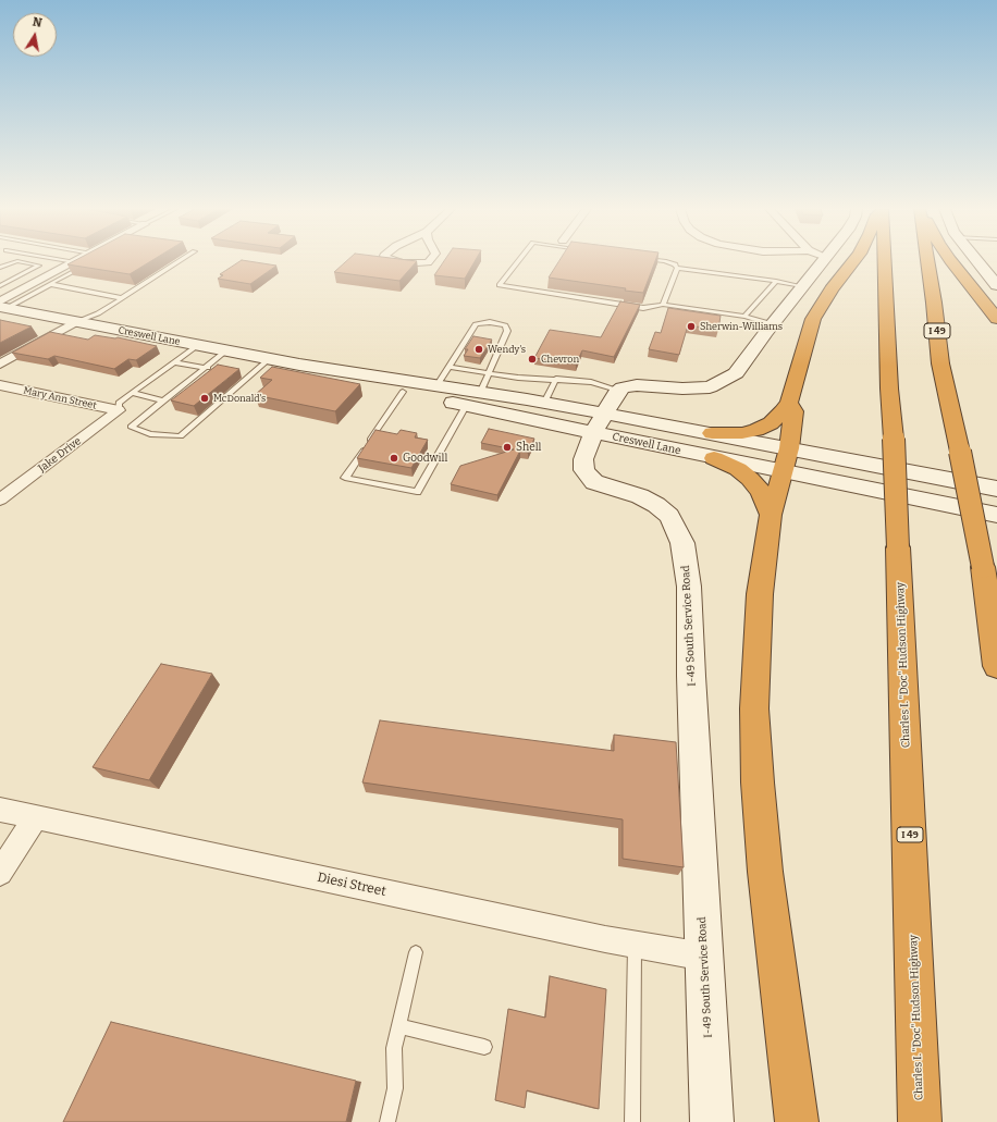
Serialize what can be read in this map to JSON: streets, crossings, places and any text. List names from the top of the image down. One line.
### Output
{"streets":{"highway":["I 49","Charles I. \"Doc\" Hudson Highway"],"main road":["Creswell Lane","I-49 South Service Road"],"street":["Mary Ann Street","Jake Drive","Diesi Street"]},"crossings":[["Creswell Lane","I-49 South Service Road"],["Mary Ann Street","Jake Drive"],["I-49 South Service Road","Diesi Street"]],"places":["Sherwin-Williams","Wendy's","Chevron","McDonald's","Shell","Goodwill"],"north":"top"}
